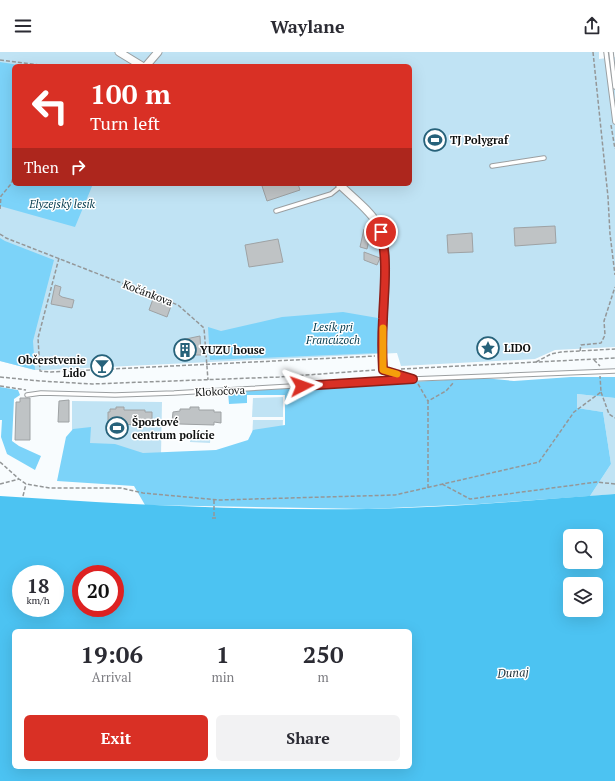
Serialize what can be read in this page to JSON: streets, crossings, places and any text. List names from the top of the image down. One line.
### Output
{"streets":{"lane":["Klokočova"],"path":["Kočánkova"]},"crossings":[["Kočánkova","Klokočova"]],"water":["Dunaj"],"parks":["Elyzejský lesík","Lesík pri Francúzoch"],"places":{"sports":["TJ Polygraf","Športové centrum polície"],"place":["LIDO"],"building":["YUZU house"],"bar":["Občerstvenie Lido"]},"page":{"header":"Waylane","turn":["100 m","Turn left"],"then":"Then","speed":"18 km/h","limit":"20","eta":["19:06","Arrival","1","min","250","m"],"buttons":["Exit","Share"]}}
